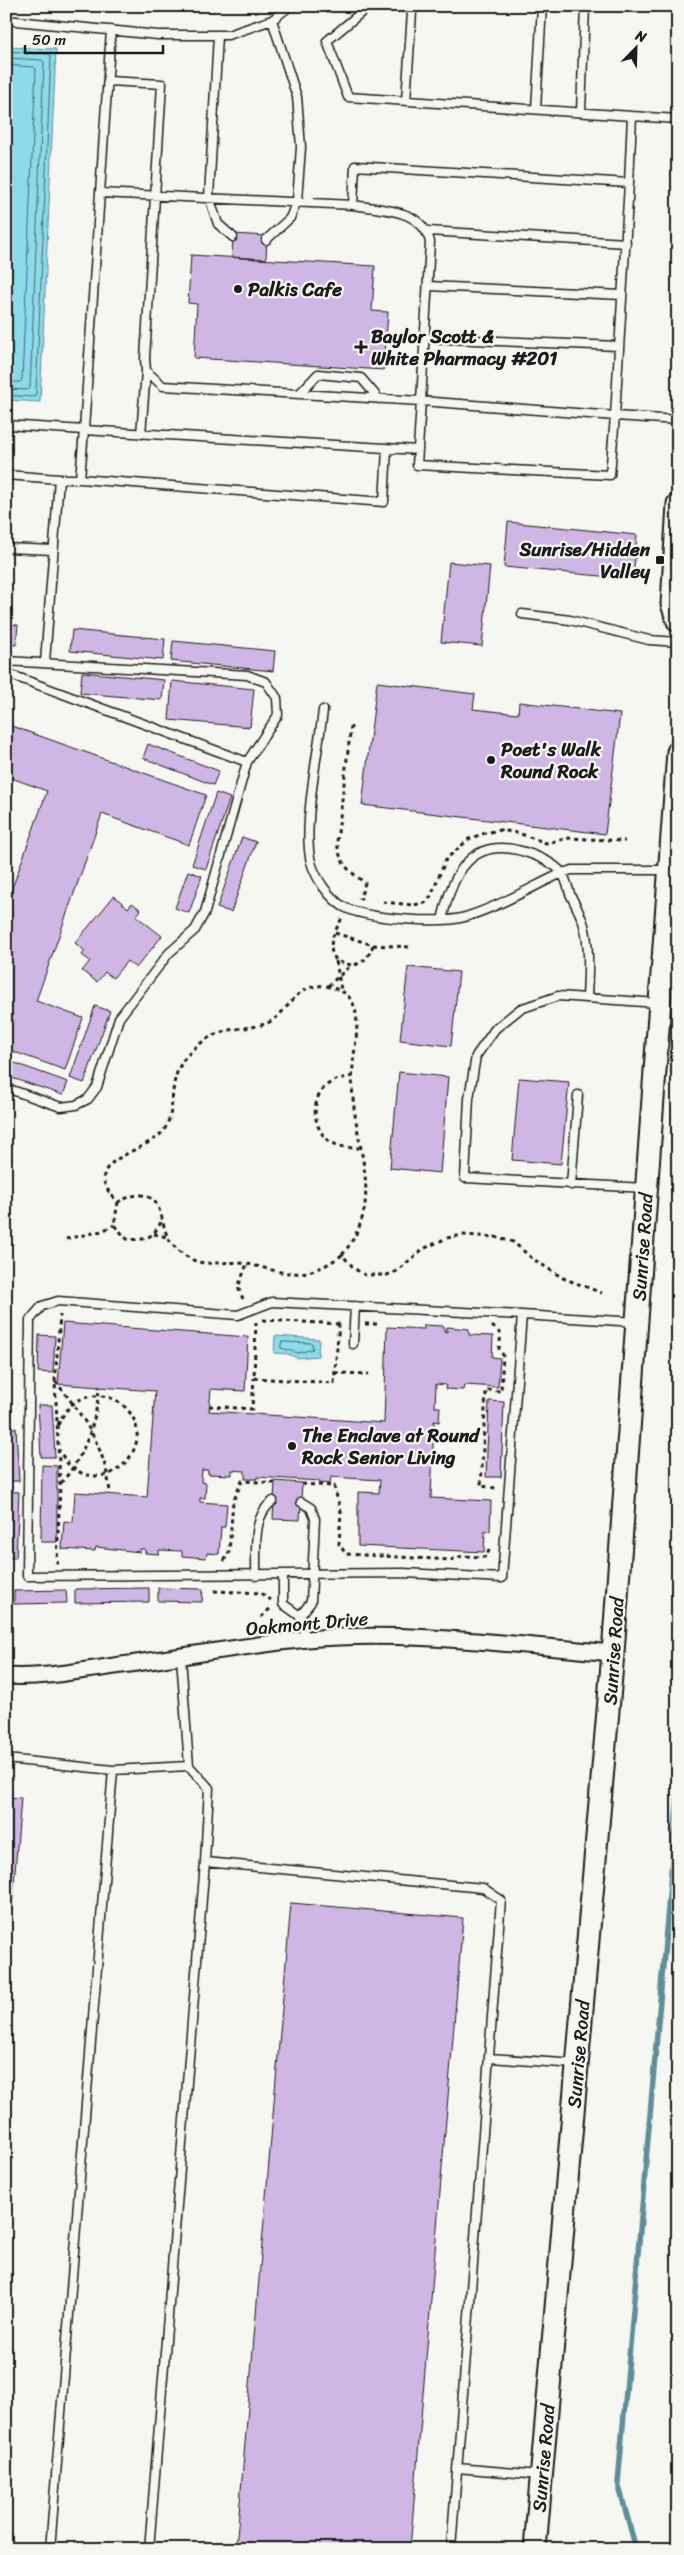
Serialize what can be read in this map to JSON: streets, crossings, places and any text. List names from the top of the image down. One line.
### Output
{"streets":{"main road":["Sunrise Road"],"street":["Oakmont Drive"]},"crossings":[["Sunrise Road","Oakmont Drive"]],"places":{"other":["Palkis Cafe","Poet's Walk Round Rock","The Enclave at Round Rock Senior Living"],"health":["Baylor Scott & White Pharmacy #201"],"transit":["Sunrise/Hidden Valley"]},"scale_bar":"50 m","north":"top right"}
